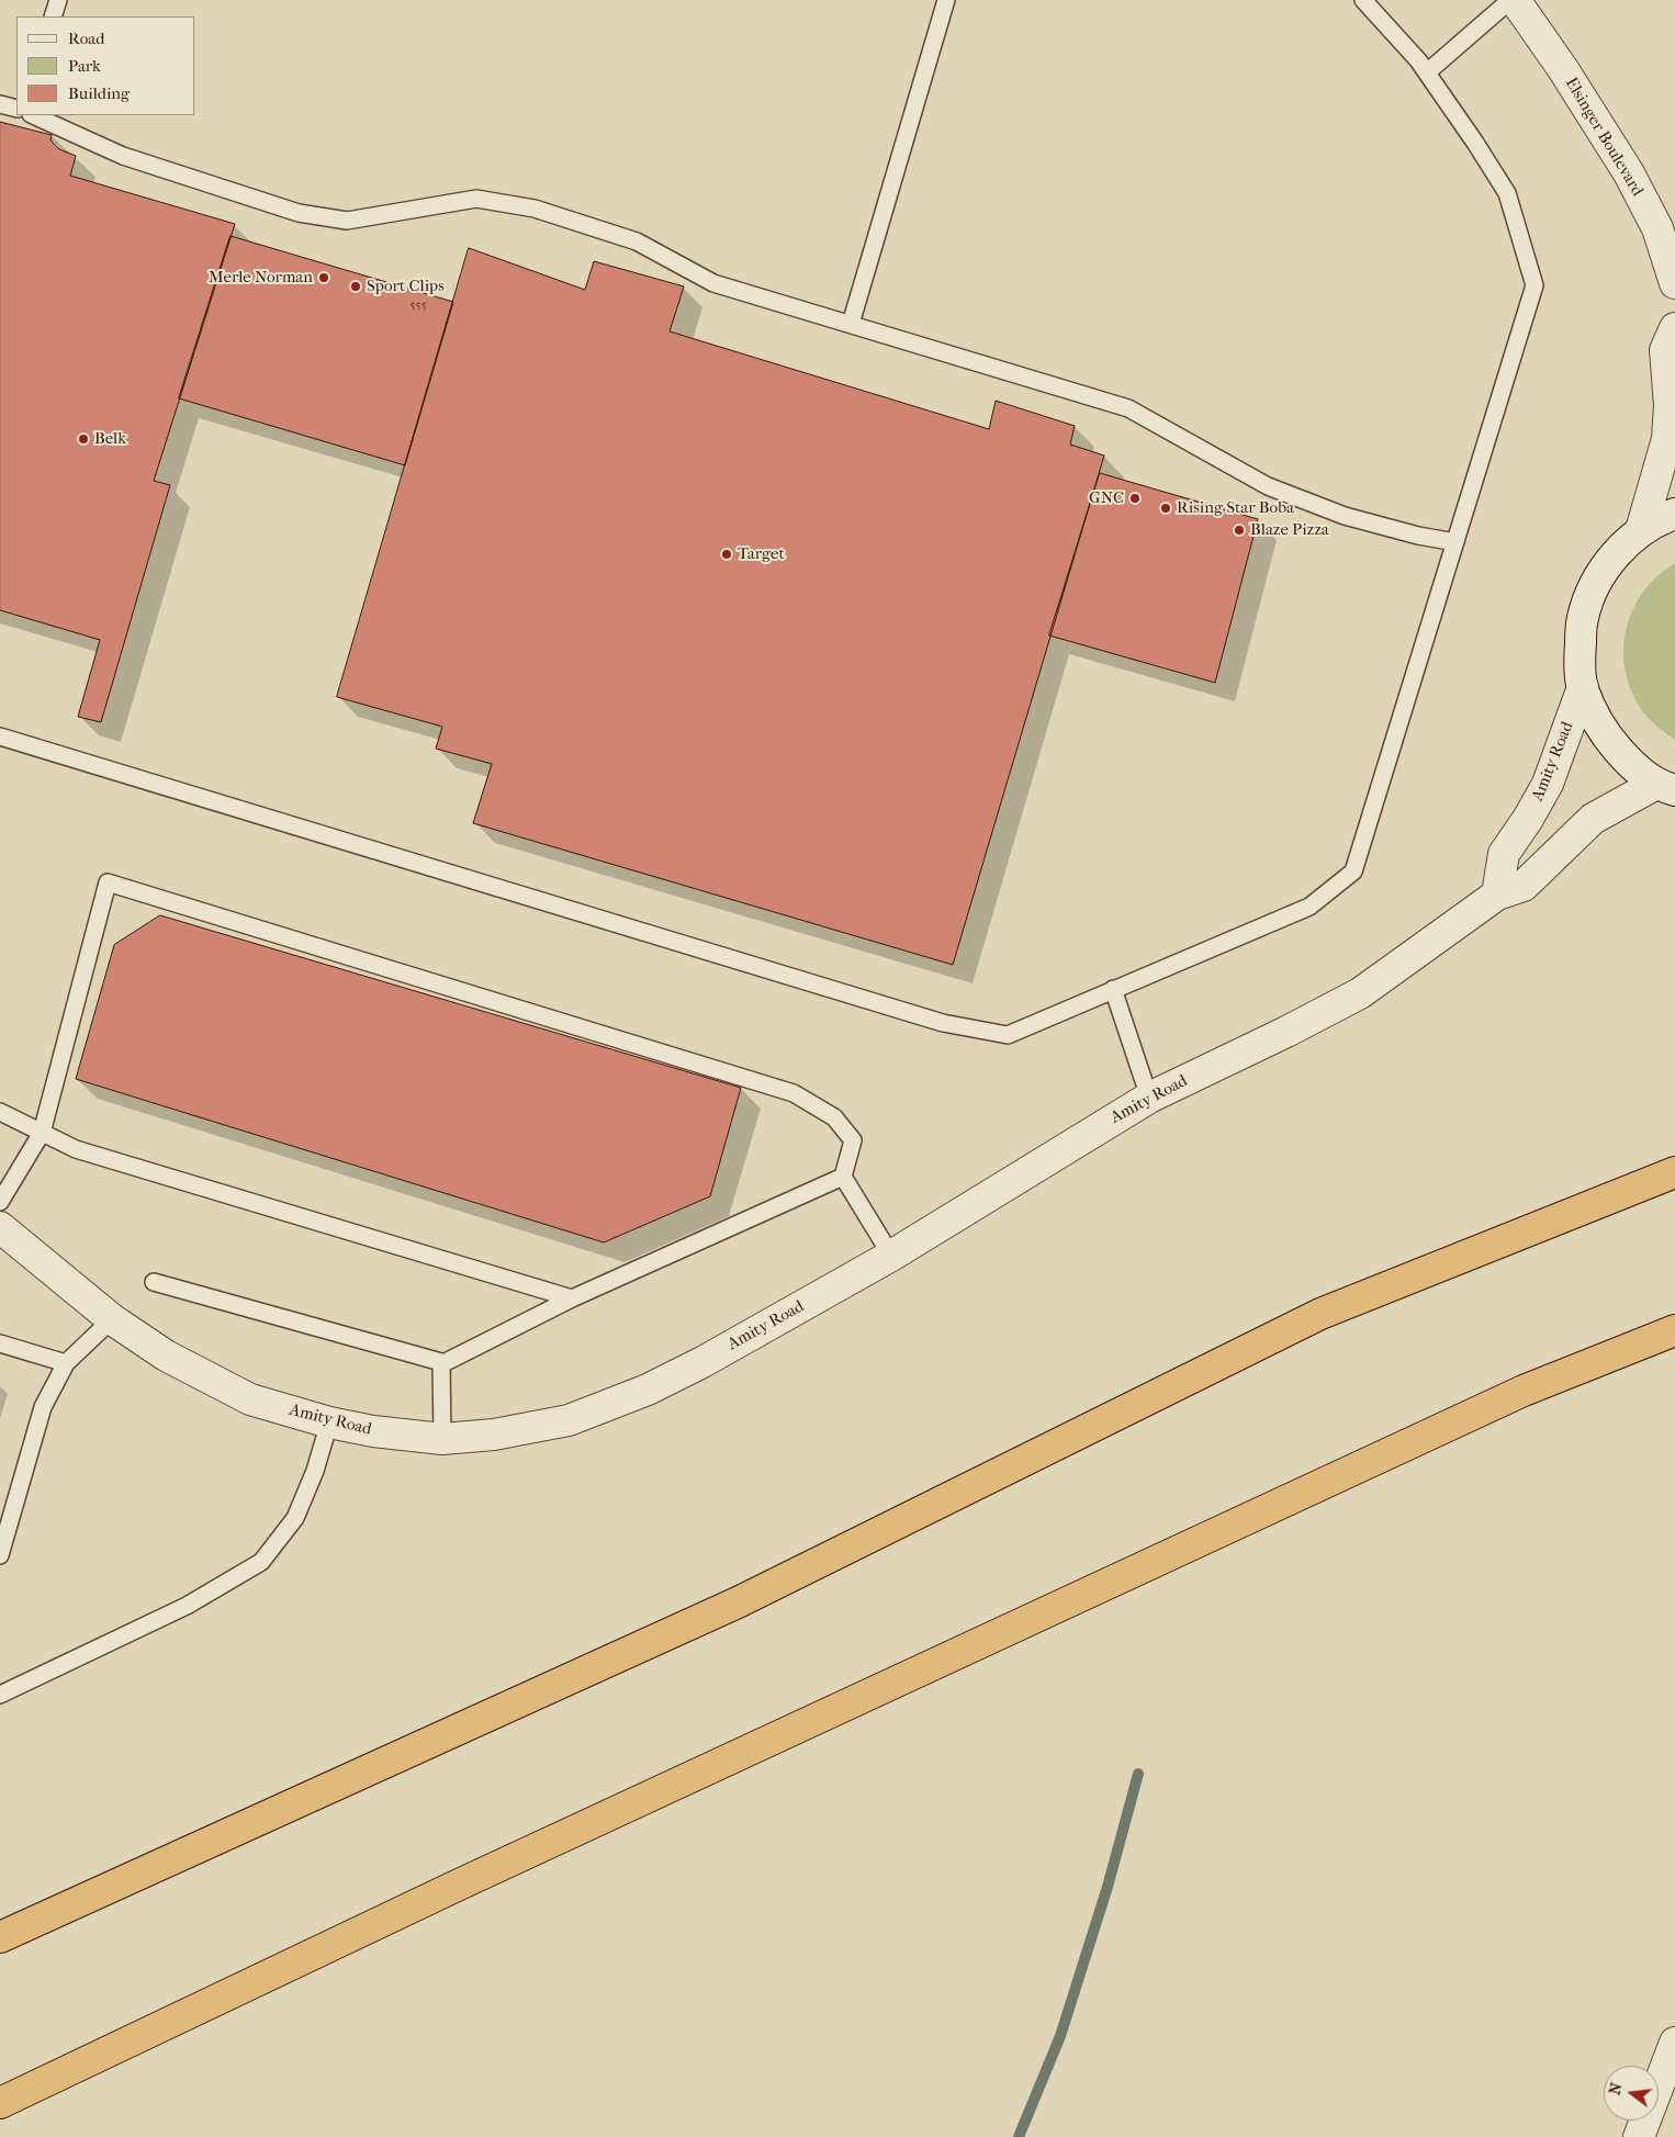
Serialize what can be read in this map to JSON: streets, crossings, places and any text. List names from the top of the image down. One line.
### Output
{"streets":{"street":["Elsinger Boulevard","Amity Road"]},"places":["Merle Norman","Sport Clips","Belk","GNC","Rising Star Boba","Blaze Pizza","Target"],"house_numbers":["555"],"legend":["Road","Park","Building"],"north":"left"}
